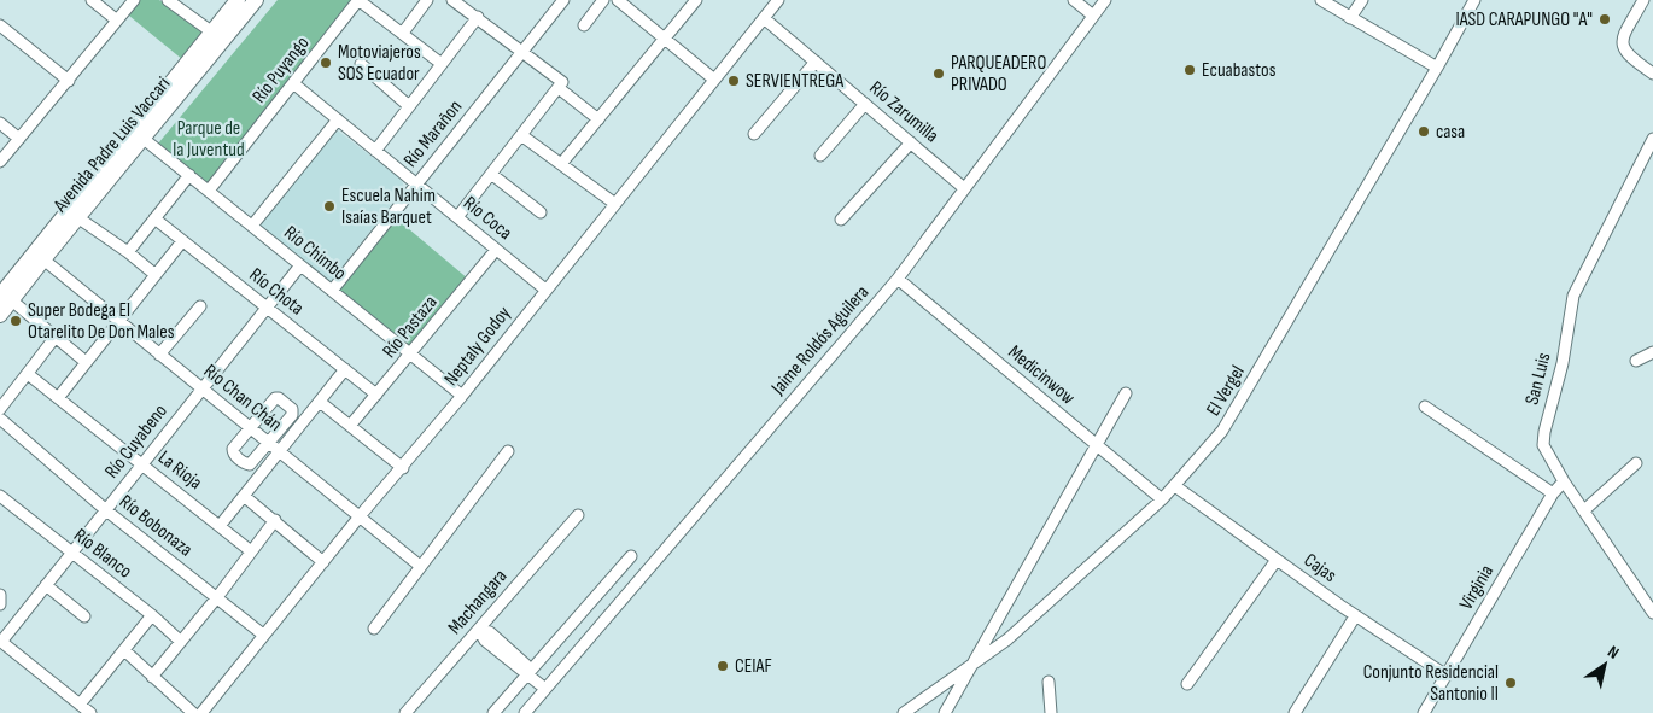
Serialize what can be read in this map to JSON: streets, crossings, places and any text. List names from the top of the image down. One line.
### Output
{"streets":{"main road":["Avenida Padre Luis Vaccari"],"street":["Río Puyango","Río Zarumilla","Río Marañon","Río Coca","Río Chimbo","Río Chota","Río Pastaza","Jaime Roldós Aguilera","Neptaly Godoy","Medicinwow","San Luis","El Vergel","Río Chan Chán","Río Cuyabeno","La Rioja","Río Bobonaza","Río Blanco","Cajas","Virginia","Machangara"]},"crossings":[["Río Puyango","Río Coca"],["Río Puyango","Río Chimbo"],["Río Zarumilla","Jaime Roldós Aguilera"],["Río Zarumilla","Neptaly Godoy"],["Río Marañon","Río Coca"],["Río Marañon","Río Chimbo"],["Avenida Padre Luis Vaccari","Río Chimbo"],["Avenida Padre Luis Vaccari","Río Chan Chán"],["Río Coca","Río Pastaza"],["Río Coca","Neptaly Godoy"],["Río Chimbo","Río Pastaza"],["Río Chimbo","Neptaly Godoy"],["Río Chimbo","Río Cuyabeno"],["Río Chota","Río Pastaza"],["Río Chota","Río Cuyabeno"],["Jaime Roldós Aguilera","Medicinwow"],["Neptaly Godoy","Río Chan Chán"],["Neptaly Godoy","Río Bobonaza"],["Medicinwow","El Vergel"],["San Luis","Virginia"],["El Vergel","Cajas"],["Río Chan Chán","Río Cuyabeno"],["Río Cuyabeno","La Rioja"],["Río Cuyabeno","Río Bobonaza"],["Río Cuyabeno","Río Blanco"],["Cajas","Virginia"]],"parks":["Parque de la Juventud"],"places":["IASD CARAPUNGO \"A\"","Motoviajeros SOS Ecuador","Ecuabastos","PARQUEADERO PRIVADO","SERVIENTREGA","casa","Escuela Nahim Isaías Barquet","Super Bodega El Otarelito De Don Males","CEIAF","Conjunto Residencial Santonio II"],"north":"top right"}
